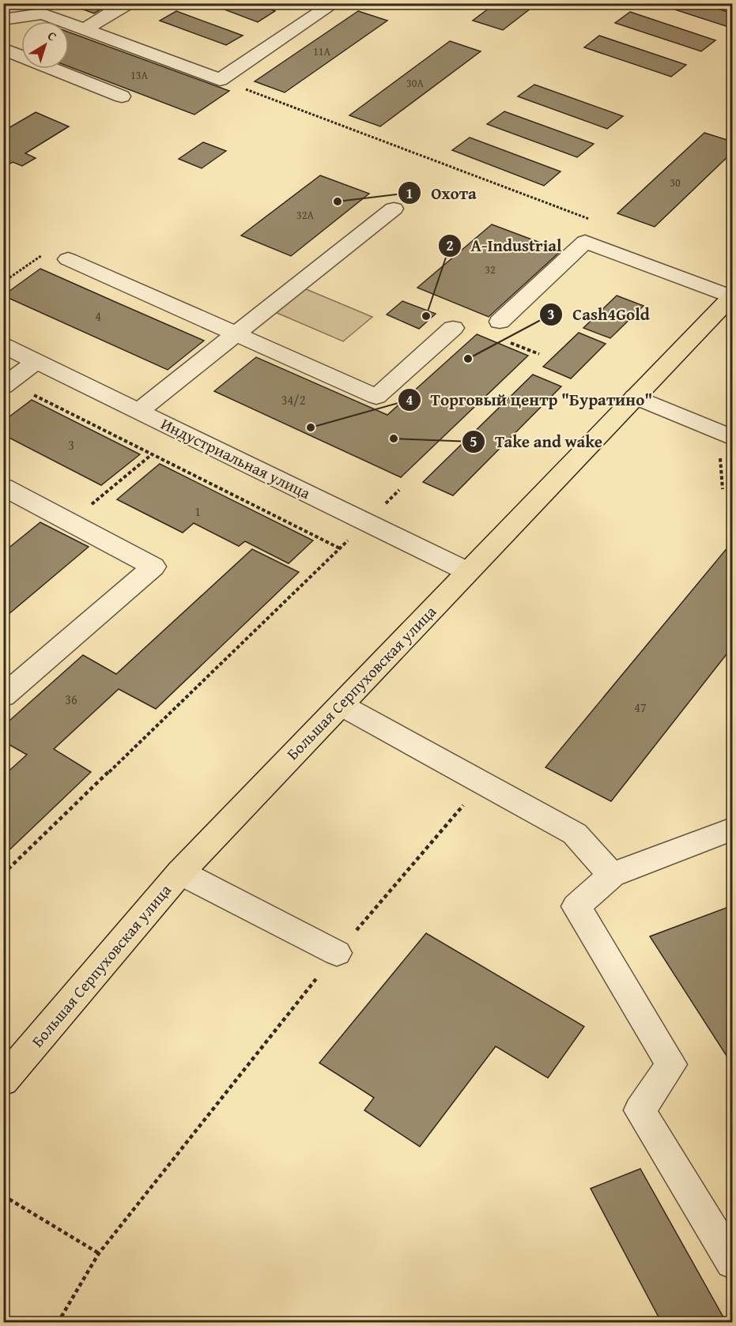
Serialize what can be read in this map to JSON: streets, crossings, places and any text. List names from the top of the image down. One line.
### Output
{"streets":{"main road":["Большая Серпуховская улица"],"street":["Индустриальная улица"]},"crossings":[["Индустриальная улица","Большая Серпуховская улица"]],"places":["Охота","A-Industrial","Cash4Gold","Торговый центр \"Буратино\"","Take and wake"],"house_numbers":["11А","13А","30А","30","32А","32","4","34/2","3","1","36","47"],"north":"top right"}
